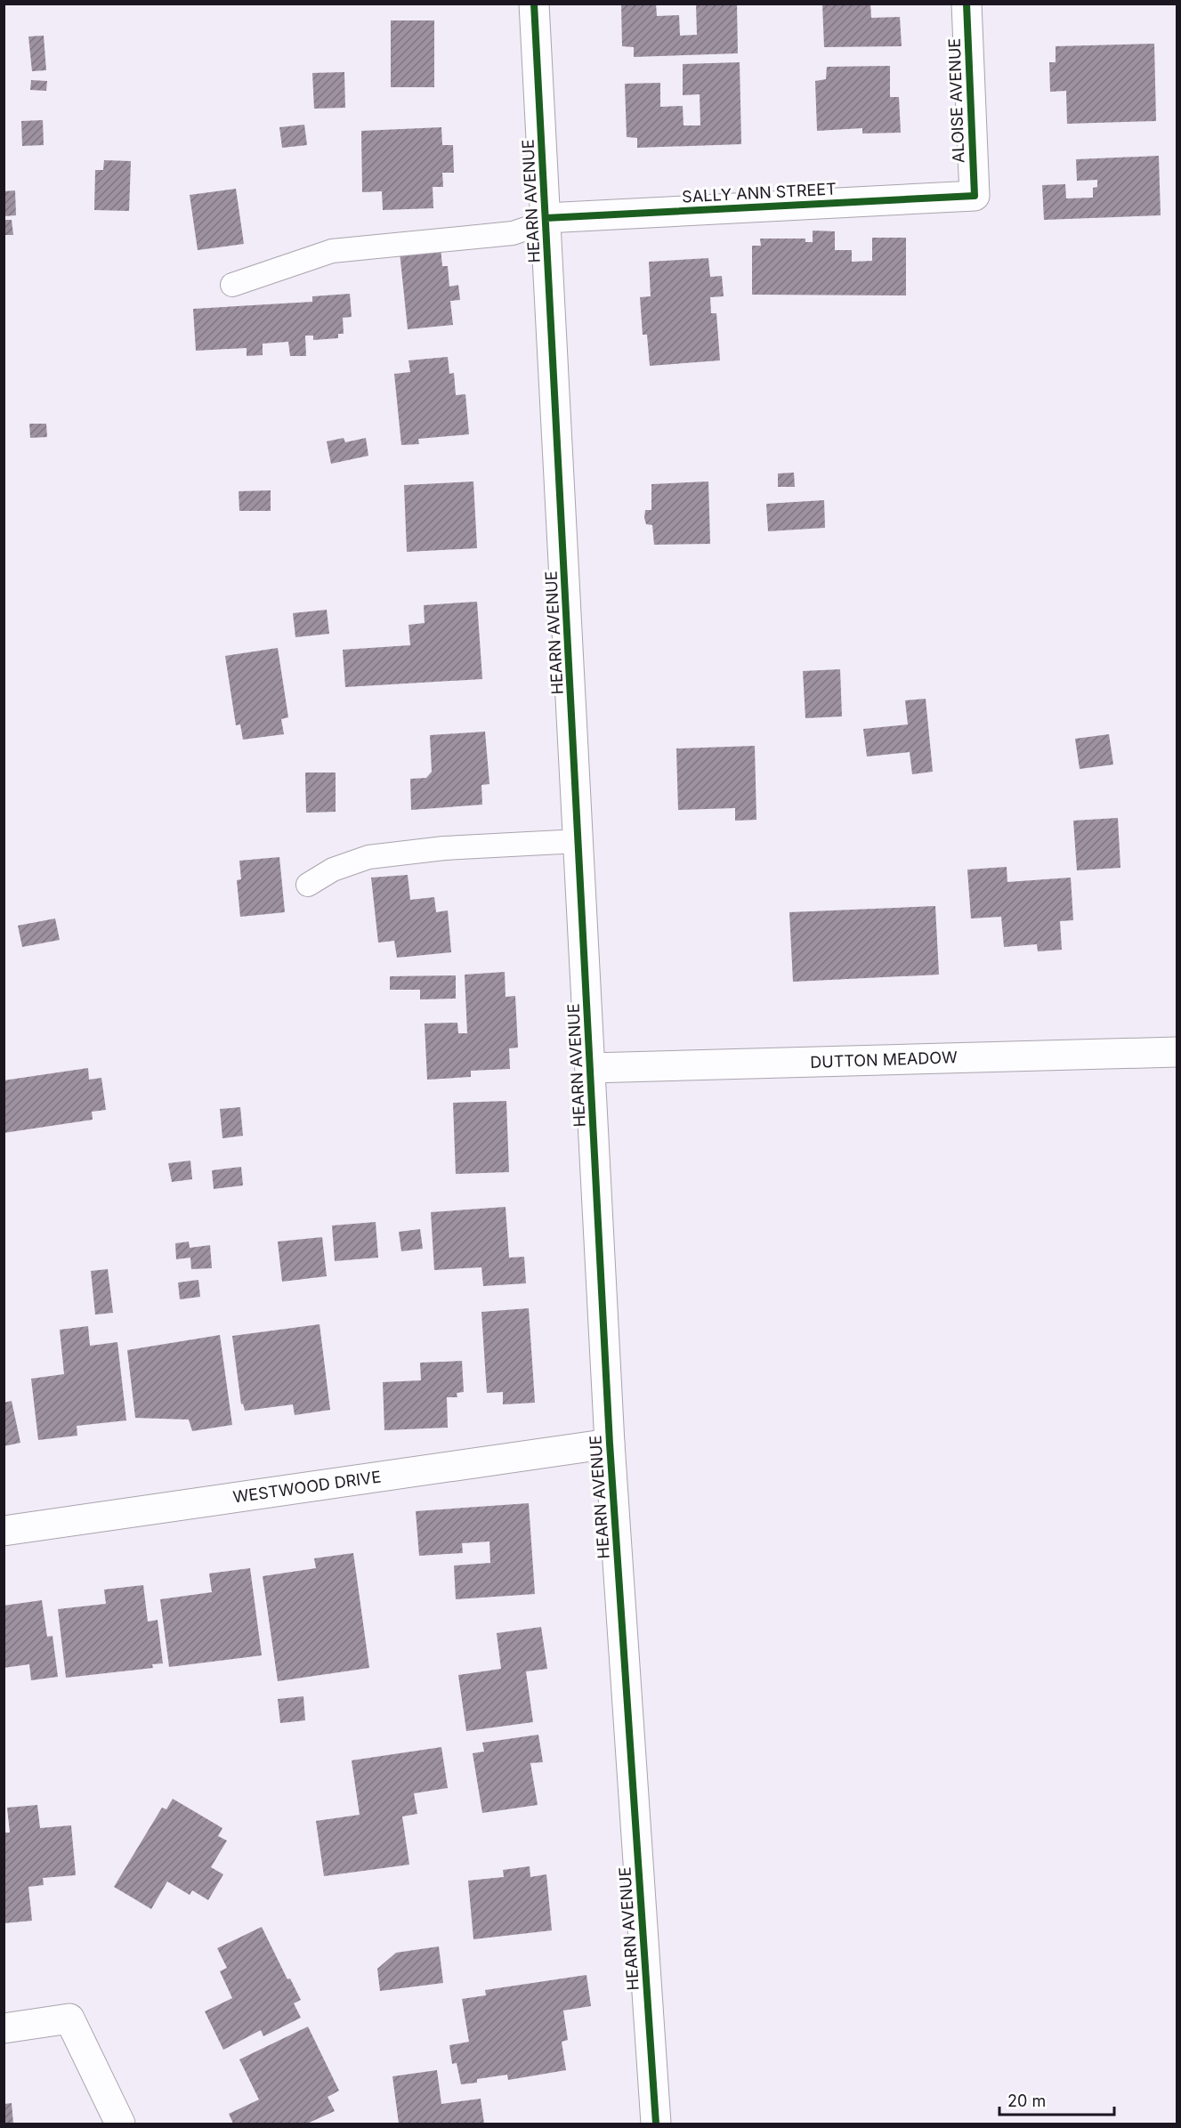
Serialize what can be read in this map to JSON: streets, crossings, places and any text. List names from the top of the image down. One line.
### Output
{"streets":{"main road":["ALOISE AVENUE","SALLY ANN STREET","HEARN AVENUE","DUTTON MEADOW","WESTWOOD DRIVE"]},"crossings":[["ALOISE AVENUE","SALLY ANN STREET"],["SALLY ANN STREET","HEARN AVENUE"],["HEARN AVENUE","DUTTON MEADOW"],["HEARN AVENUE","WESTWOOD DRIVE"]],"scale_bar":"20 m"}
